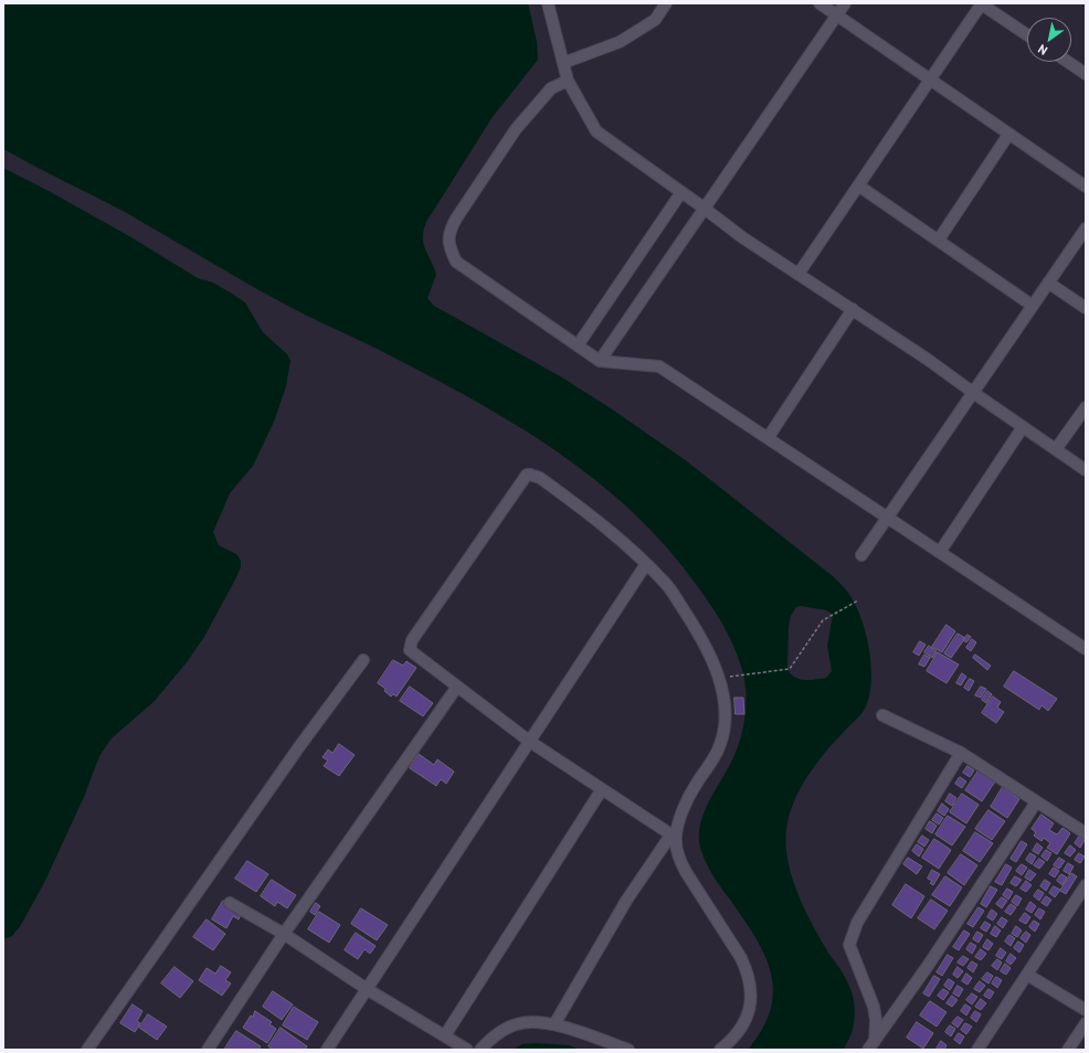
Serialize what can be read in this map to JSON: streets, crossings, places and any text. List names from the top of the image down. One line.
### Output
{"north":"bottom left"}
